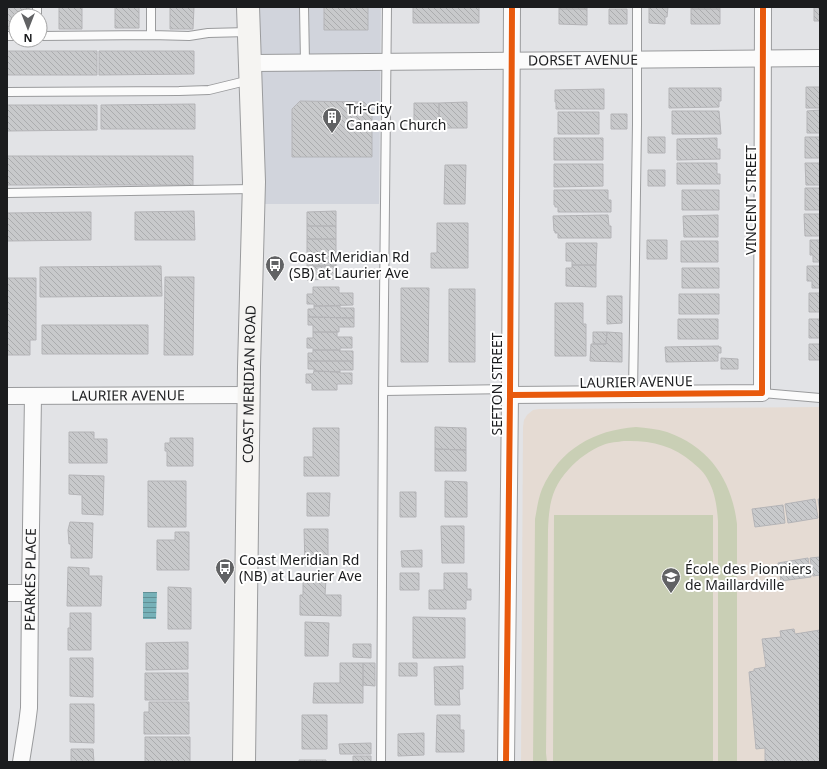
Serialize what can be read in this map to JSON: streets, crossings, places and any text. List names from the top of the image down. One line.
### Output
{"streets":{"main road":["COAST MERIDIAN ROAD"],"street":["DORSET AVENUE","VINCENT STREET","LAURIER AVENUE","SEFTON STREET","PEARKES PLACE"]},"crossings":[["DORSET AVENUE","VINCENT STREET"],["DORSET AVENUE","COAST MERIDIAN ROAD"],["DORSET AVENUE","SEFTON STREET"],["VINCENT STREET","LAURIER AVENUE"],["LAURIER AVENUE","COAST MERIDIAN ROAD"],["LAURIER AVENUE","SEFTON STREET"],["LAURIER AVENUE","PEARKES PLACE"]],"places":{"building":["Tri-City Canaan Church"],"bus stop":["Coast Meridian Rd (SB) at Laurier Ave","Coast Meridian Rd (NB) at Laurier Ave"],"school or university":["École des Pionniers de Maillardville"]},"north":"bottom"}
